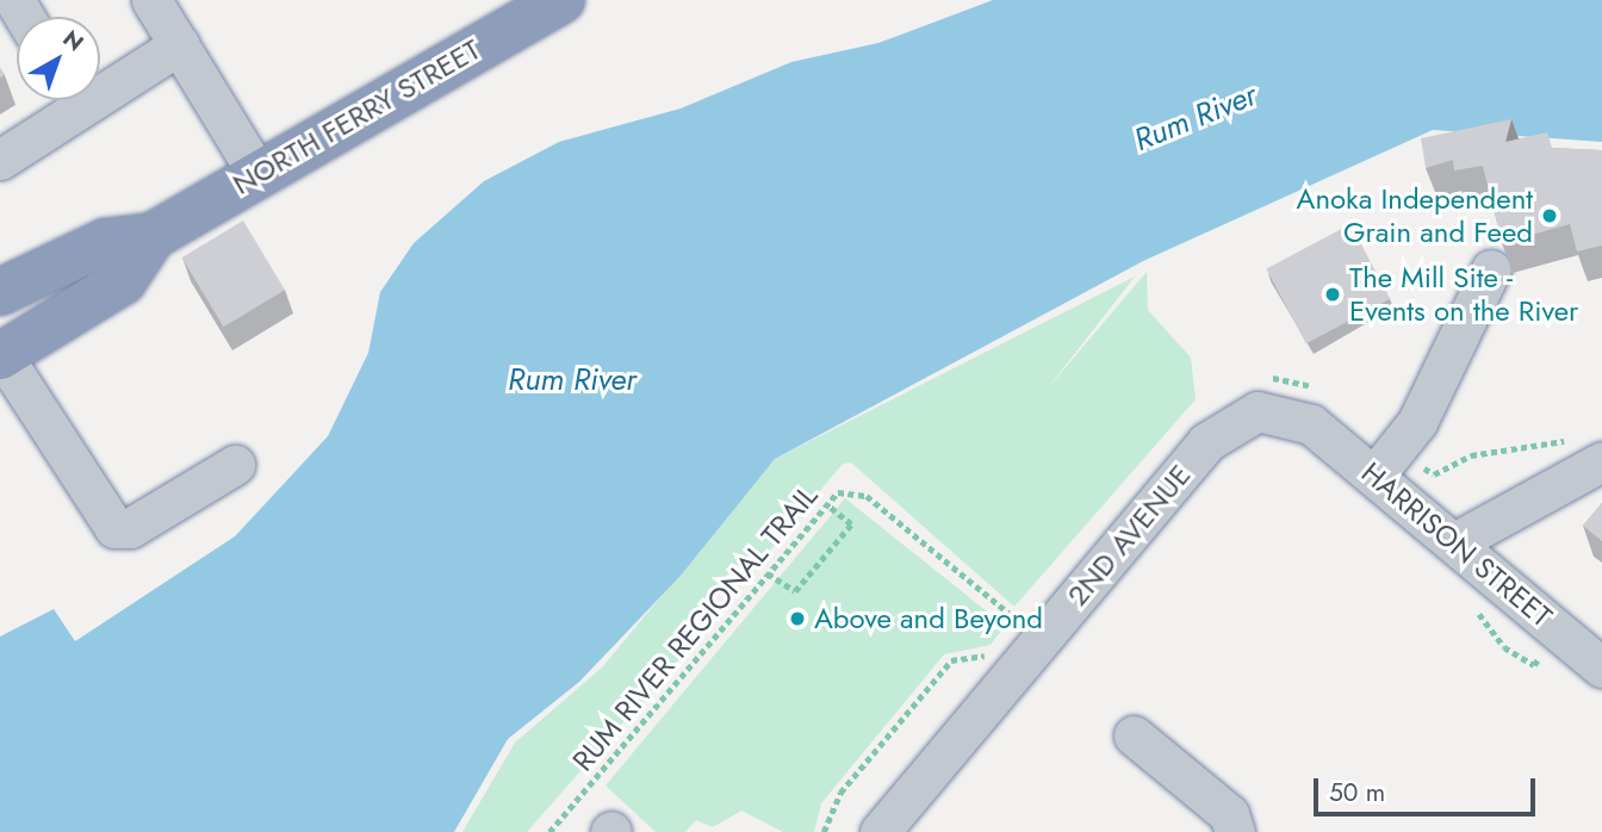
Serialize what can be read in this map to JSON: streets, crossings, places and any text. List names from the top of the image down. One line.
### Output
{"streets":{"highway":["NORTH FERRY STREET"],"street":["2ND AVENUE","HARRISON STREET"],"path":["RUM RIVER REGIONAL TRAIL"]},"crossings":[["2ND AVENUE","HARRISON STREET"]],"water":["Rum River"],"places":["Anoka Independent Grain and Feed","The Mill Site - Events on the River","Above and Beyond"],"scale_bar":"50 m","north":"top right"}
